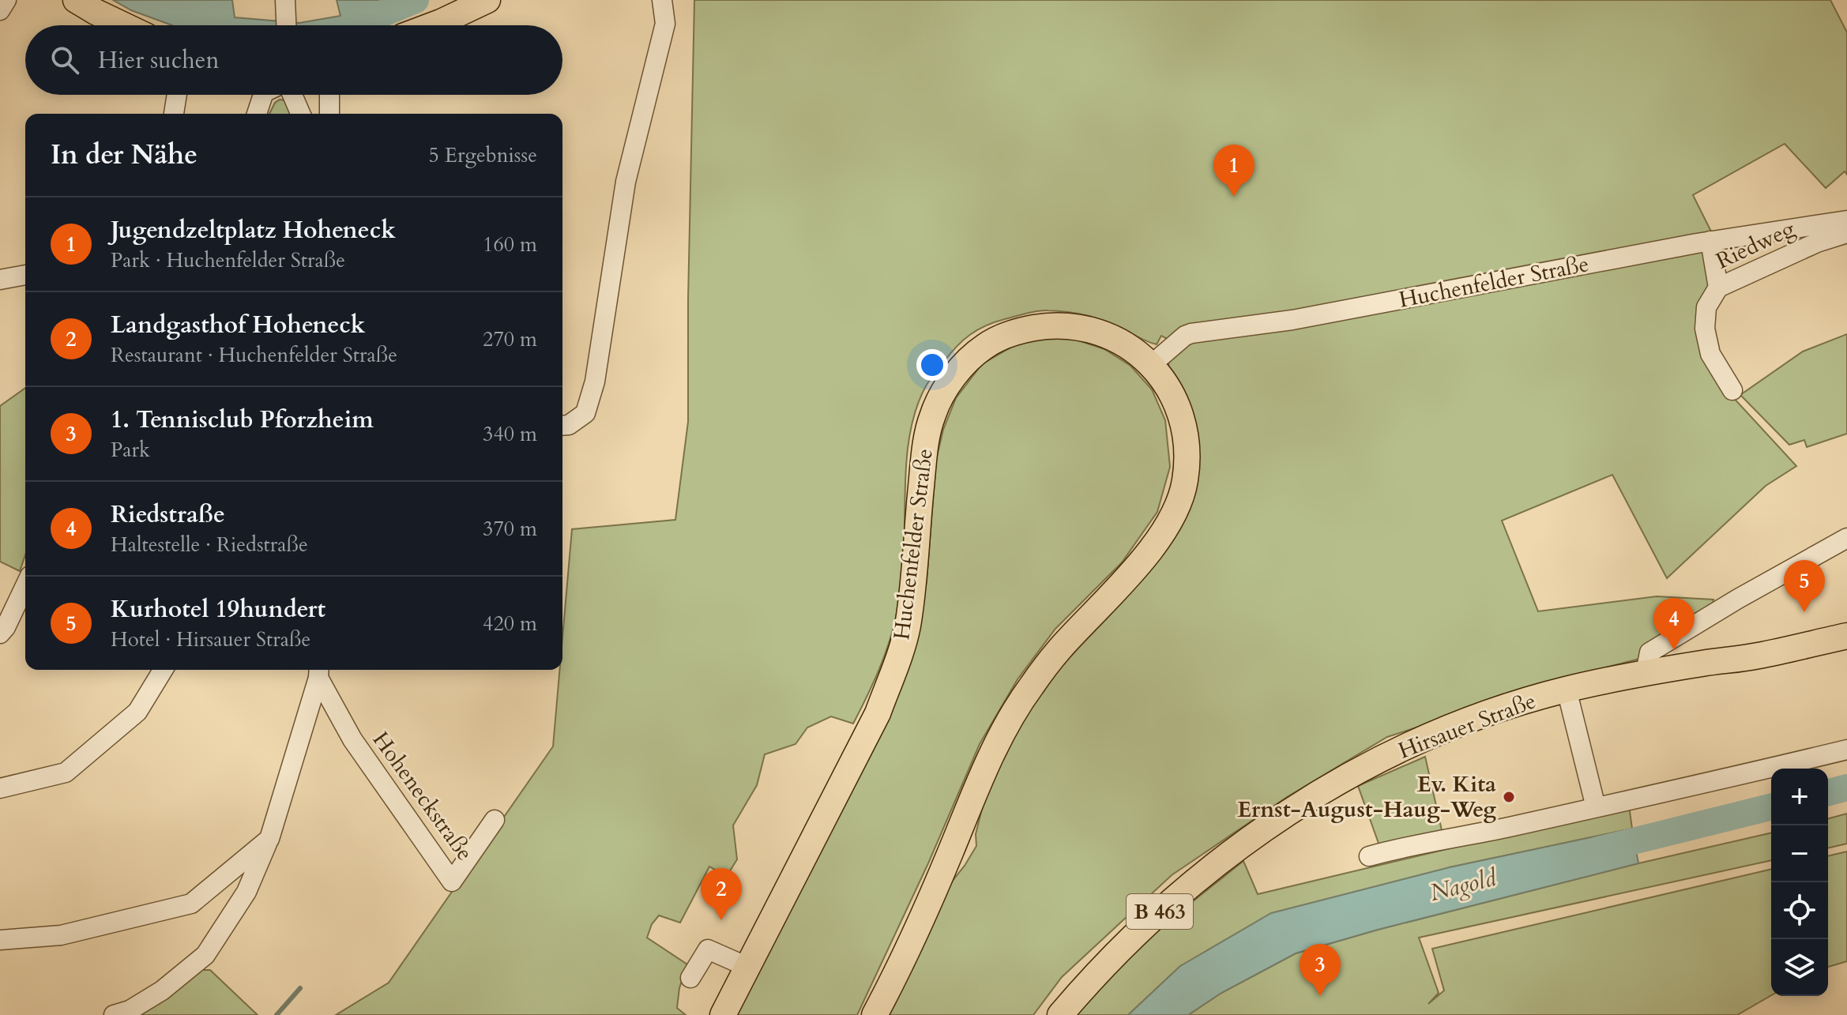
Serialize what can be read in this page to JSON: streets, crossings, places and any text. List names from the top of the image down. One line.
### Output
{"streets":{"main road":["Huchenfelder Straße","Hirsauer Straße","B 463"],"street":["Riedweg","Hoheneckstraße"]},"water":["Nagold"],"places":["Ev. Kita Ernst-August-Haug-Weg"],"page":{"search":"Hier suchen","heading":["In der Nähe","5 Ergebnisse"],"pins":["1","5","4","2","3"],"list":[{"mark":"1","name":"Jugendzeltplatz Hoheneck","note":"Park · Huchenfelder Straße","value":"160 m"},{"mark":"2","name":"Landgasthof Hoheneck","note":"Restaurant · Huchenfelder Straße","value":"270 m"},{"mark":"3","name":"1. Tennisclub Pforzheim","note":"Park","value":"340 m"},{"mark":"4","name":"Riedstraße","note":"Haltestelle · Riedstraße","value":"370 m"},{"mark":"5","name":"Kurhotel 19hundert","note":"Hotel · Hirsauer Straße","value":"420 m"}],"map_buttons":["+","−"]}}
